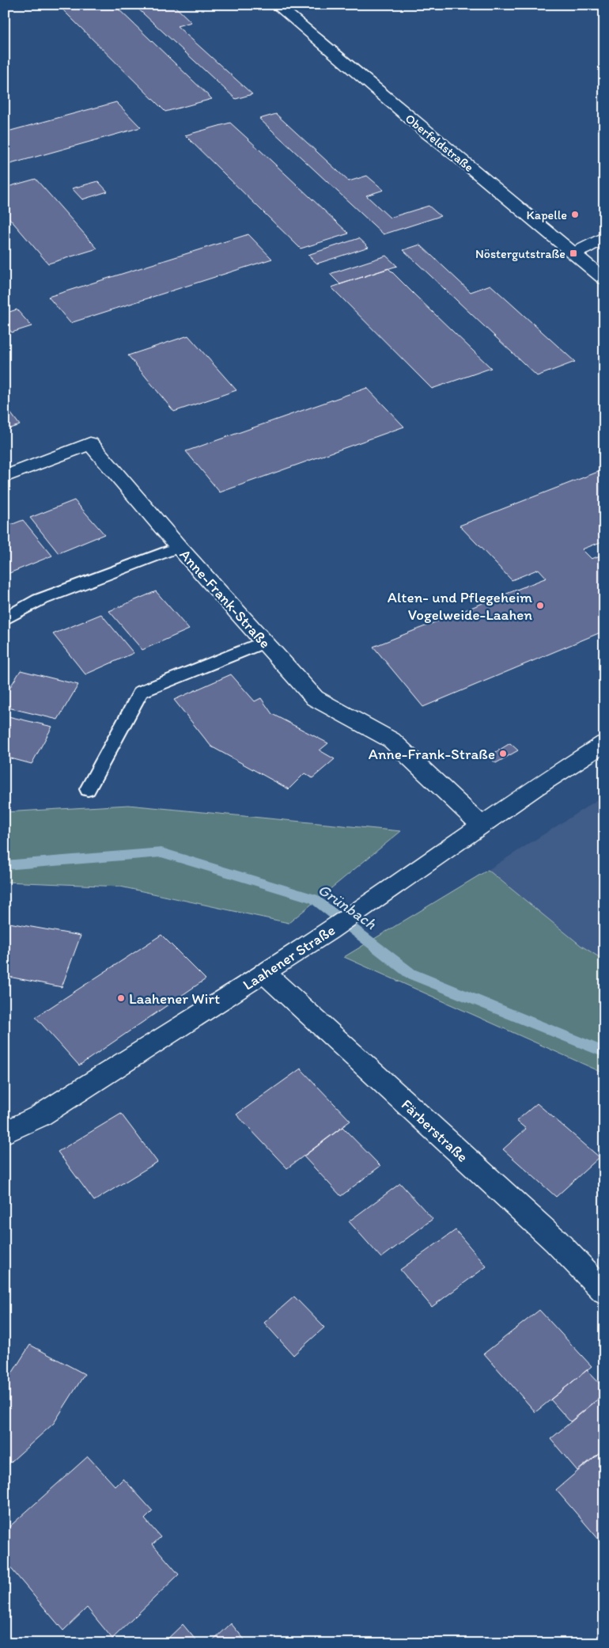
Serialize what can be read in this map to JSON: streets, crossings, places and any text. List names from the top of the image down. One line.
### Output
{"streets":{"street":["Oberfeldstraße","Anne-Frank-Straße","Laahener Straße","Färberstraße"]},"crossings":[["Anne-Frank-Straße","Laahener Straße"],["Laahener Straße","Färberstraße"]],"water":["Grünbach"],"places":{"other":["Kapelle","Alten- und Pflegeheim Vogelweide-Laahen","Anne-Frank-Straße","Laahener Wirt"],"transit":["Nöstergutstraße"]}}
